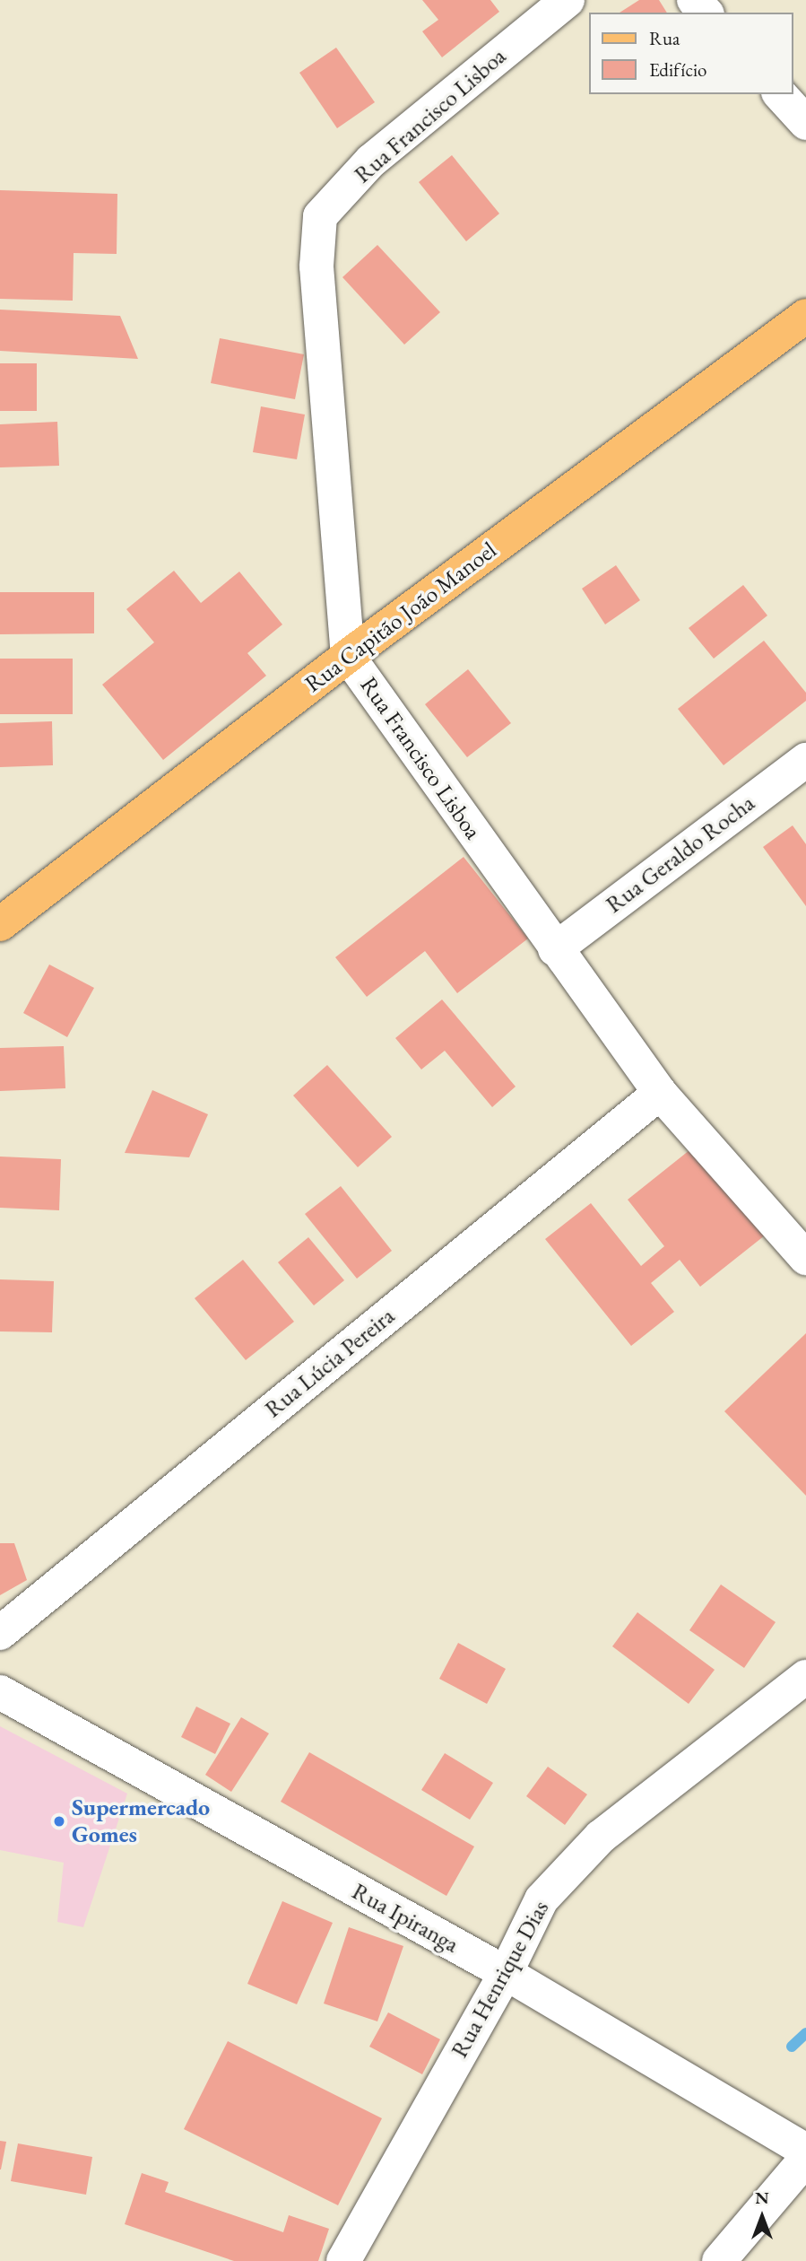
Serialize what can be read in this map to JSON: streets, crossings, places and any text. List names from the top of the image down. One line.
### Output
{"streets":{"main road":["Rua Capitão João Manoel"],"street":["Rua Francisco Lisboa","Rua Geraldo Rocha","Rua Lúcia Pereira","Rua Ipiranga","Rua Henrique Dias"]},"crossings":[["Rua Francisco Lisboa","Rua Capitão João Manoel"],["Rua Francisco Lisboa","Rua Geraldo Rocha"],["Rua Francisco Lisboa","Rua Lúcia Pereira"],["Rua Ipiranga","Rua Henrique Dias"]],"places":["Supermercado Gomes"],"legend":["Rua","Edifício"],"north":"top"}
